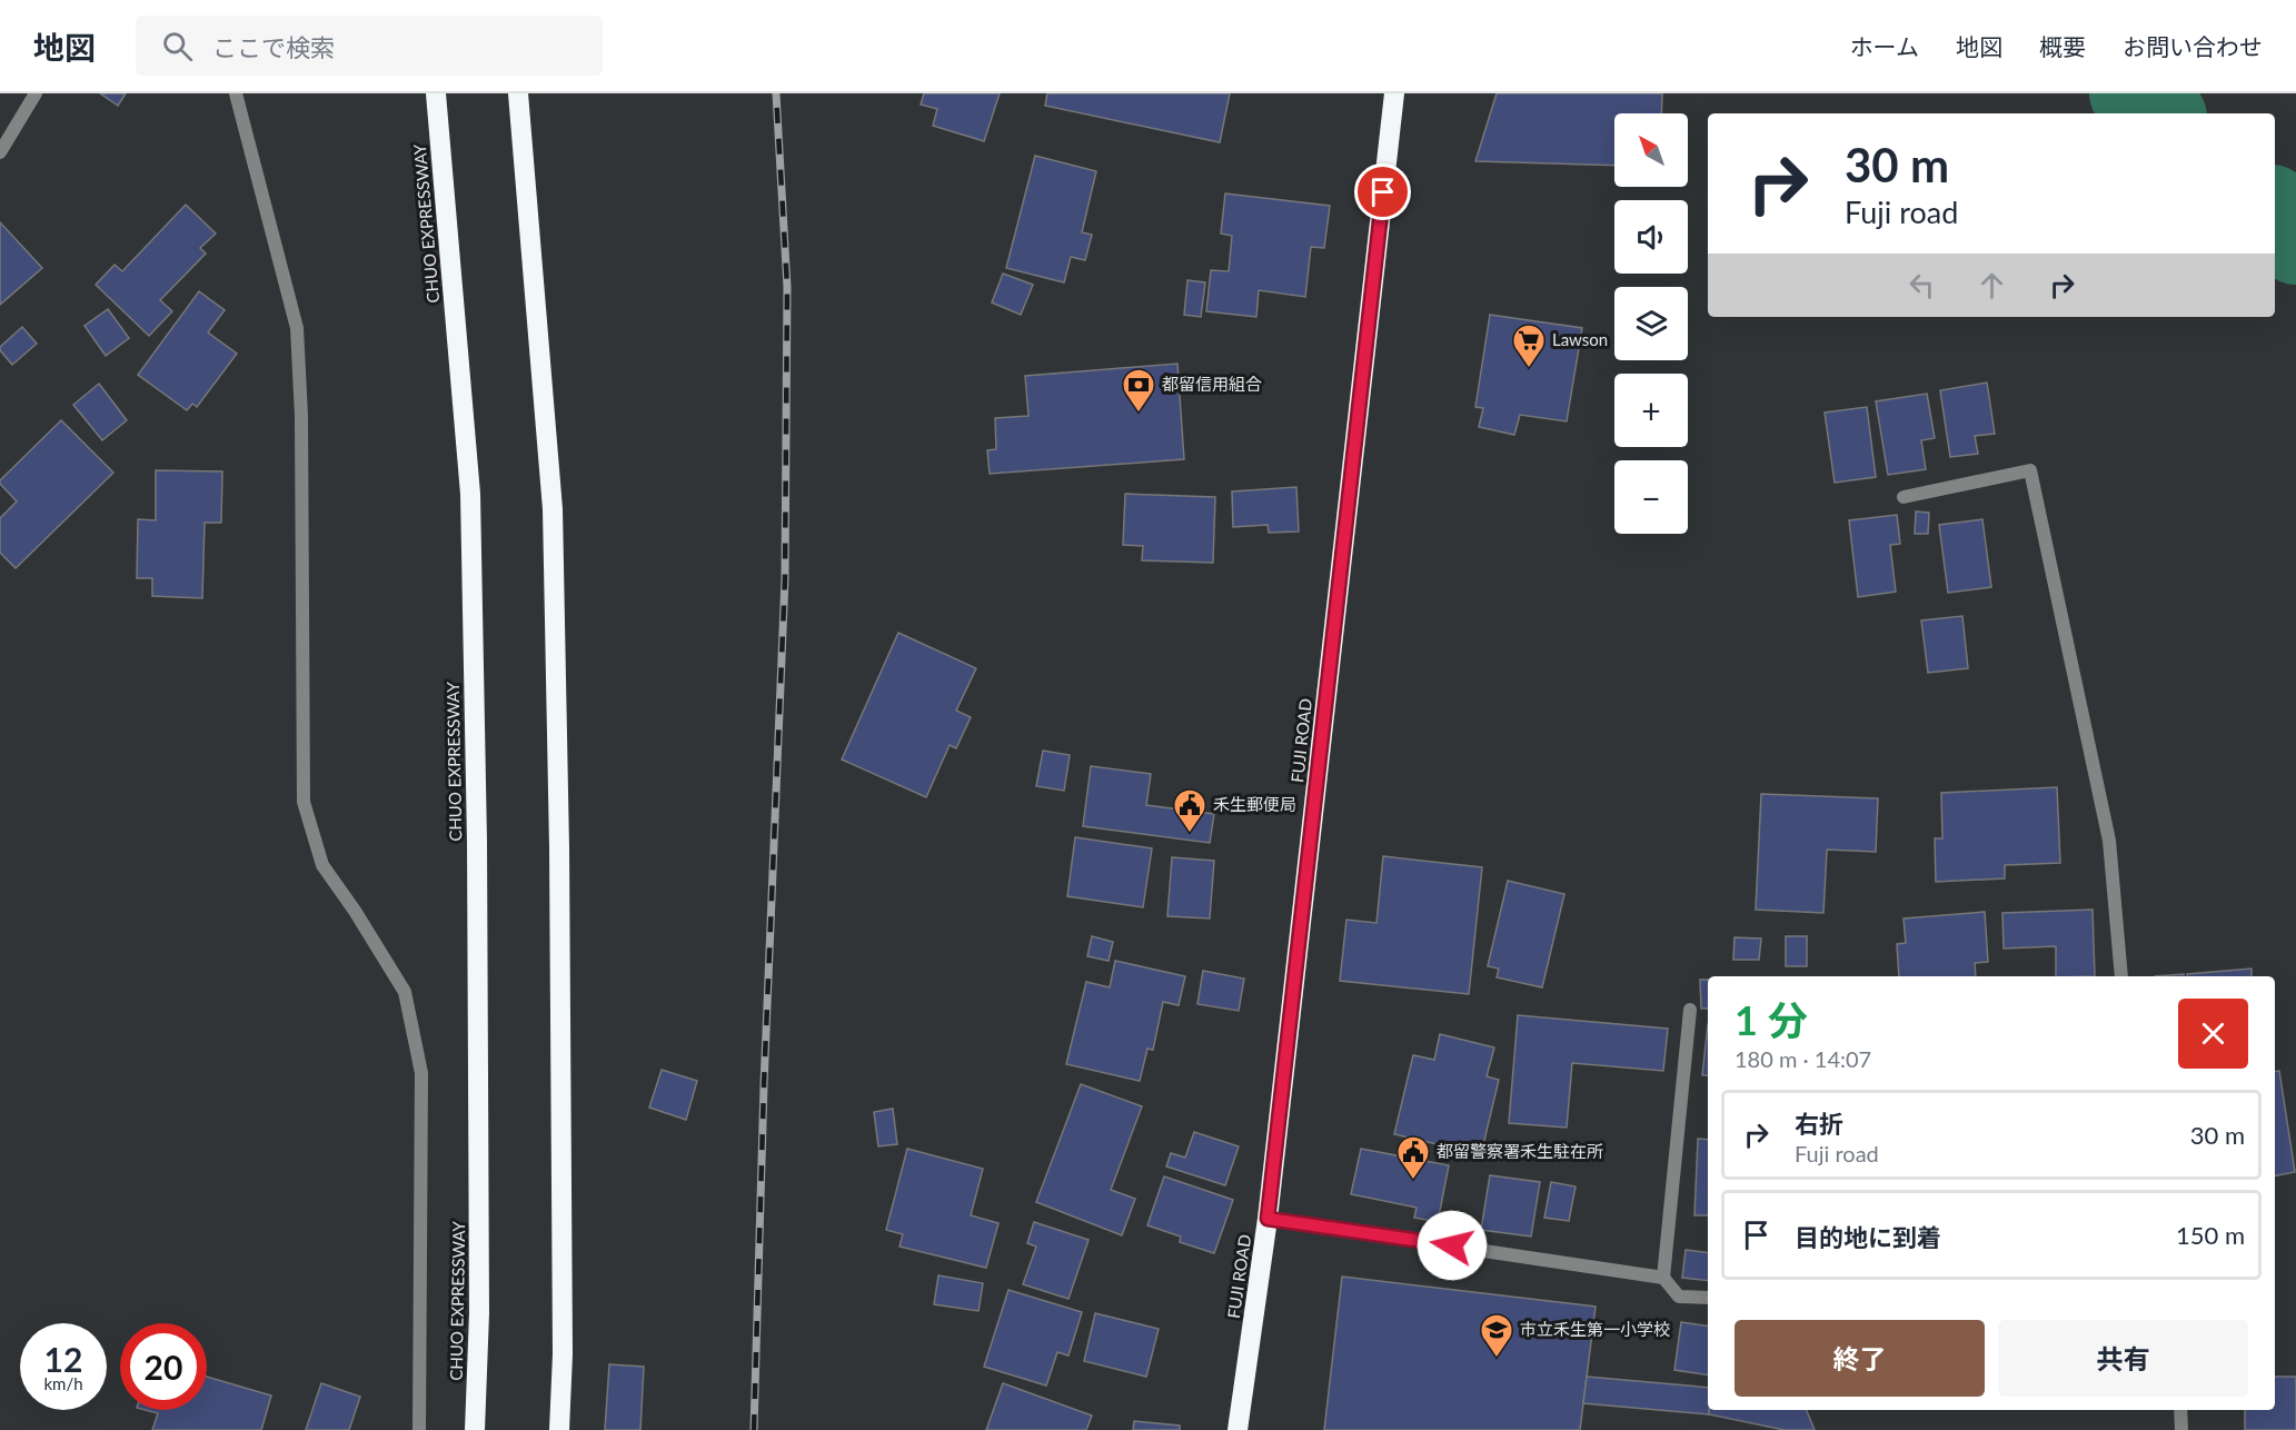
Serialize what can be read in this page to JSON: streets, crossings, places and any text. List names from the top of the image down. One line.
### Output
{"streets":{"highway":["CHUO EXPRESSWAY","FUJI ROAD"]},"places":{"supermarket":["Lawson"],"bank":["都留信用組合"],"public building":["禾生郵便局","都留警察署禾生駐在所"],"school or university":["市立禾生第一小学校"]},"north":"top left","page":{"header":"地図","search":"ここで検索","nav":["ホーム","地図","概要","お問い合わせ"],"map_buttons":["+","−"],"turn":["30 m","Fuji road"],"heading":["1 分","180 m · 14:07"],"list":[{"name":"右折","note":"Fuji road","value":"30 m"},{"name":"目的地に到着","value":"150 m"}],"buttons":["終了","共有"],"speed":"12 km/h","limit":"20"}}
